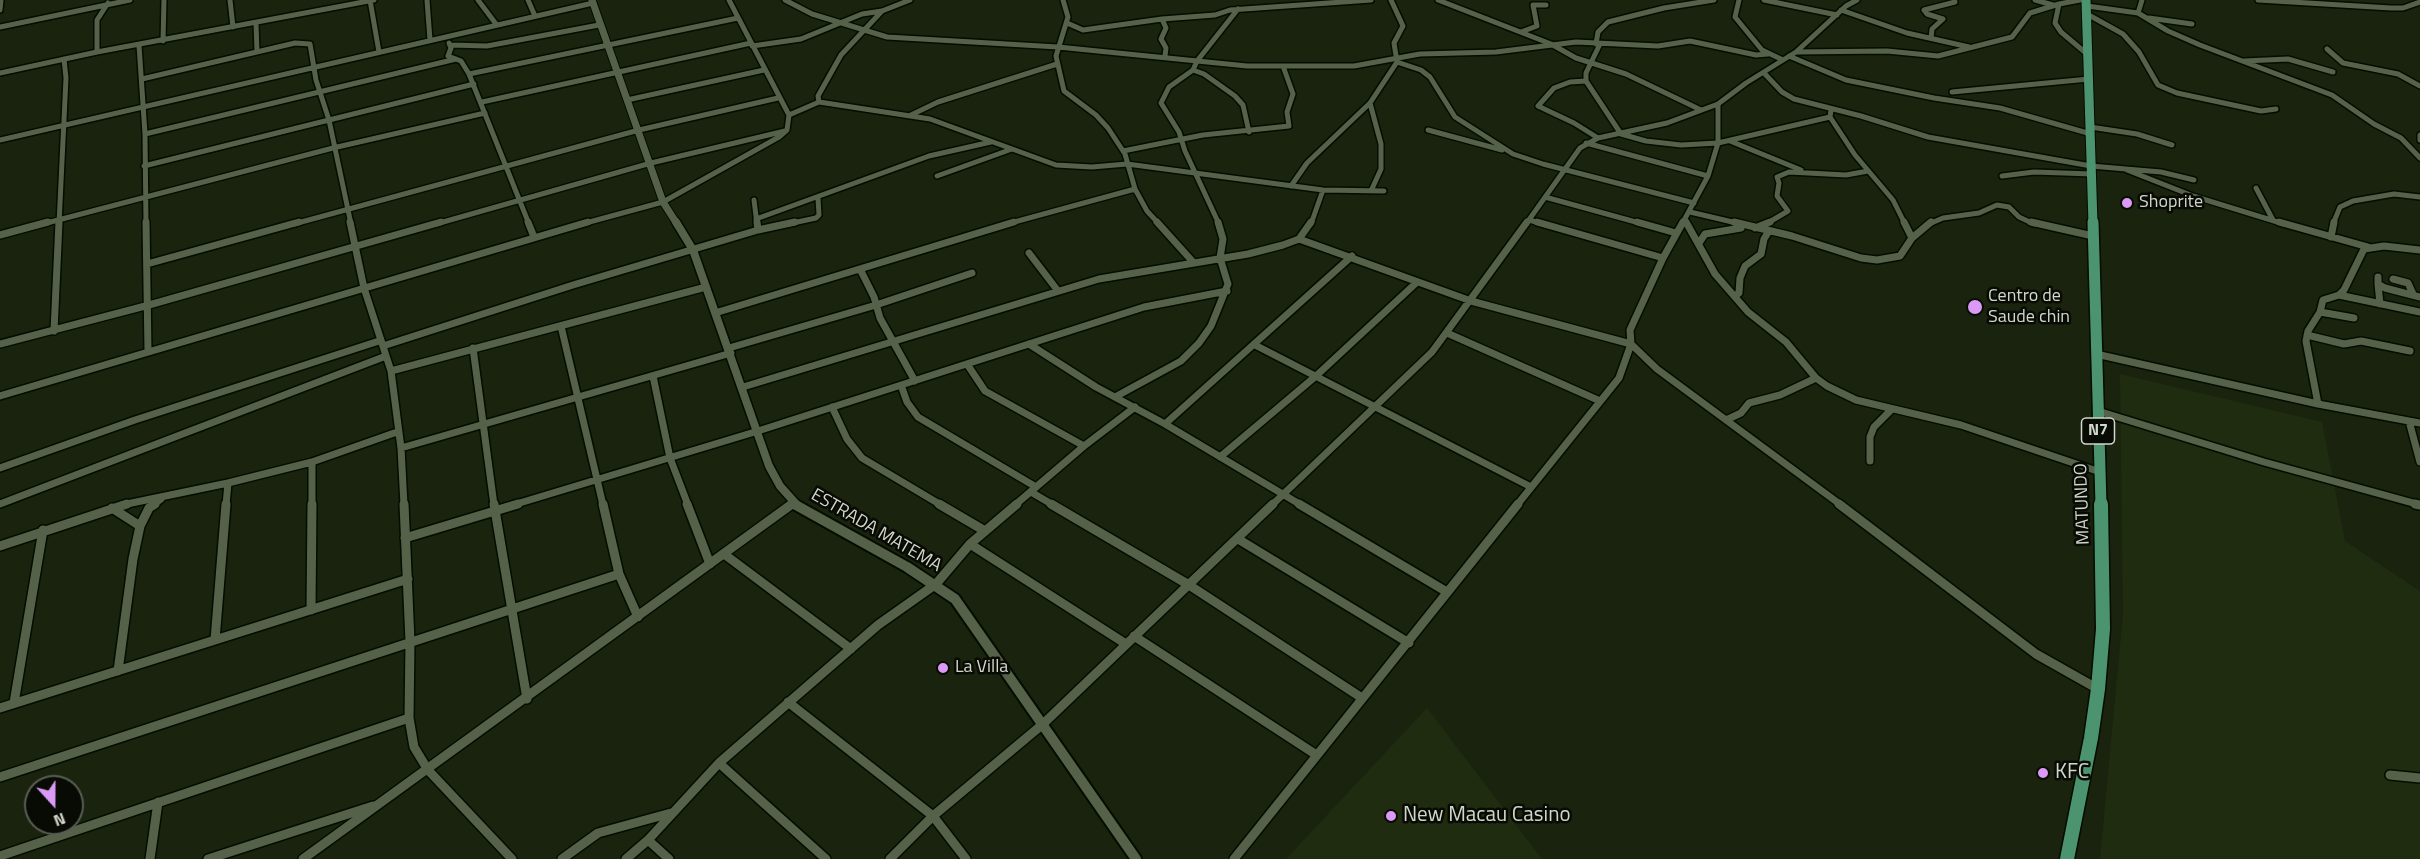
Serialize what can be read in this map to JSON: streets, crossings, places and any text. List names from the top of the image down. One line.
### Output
{"streets":{"main road":["N7","MATUNDO"],"street":["ESTRADA MATEMA"]},"places":["Shoprite","Centro de Saude chin","La Villa","KFC","New Macau Casino"],"north":"bottom"}
